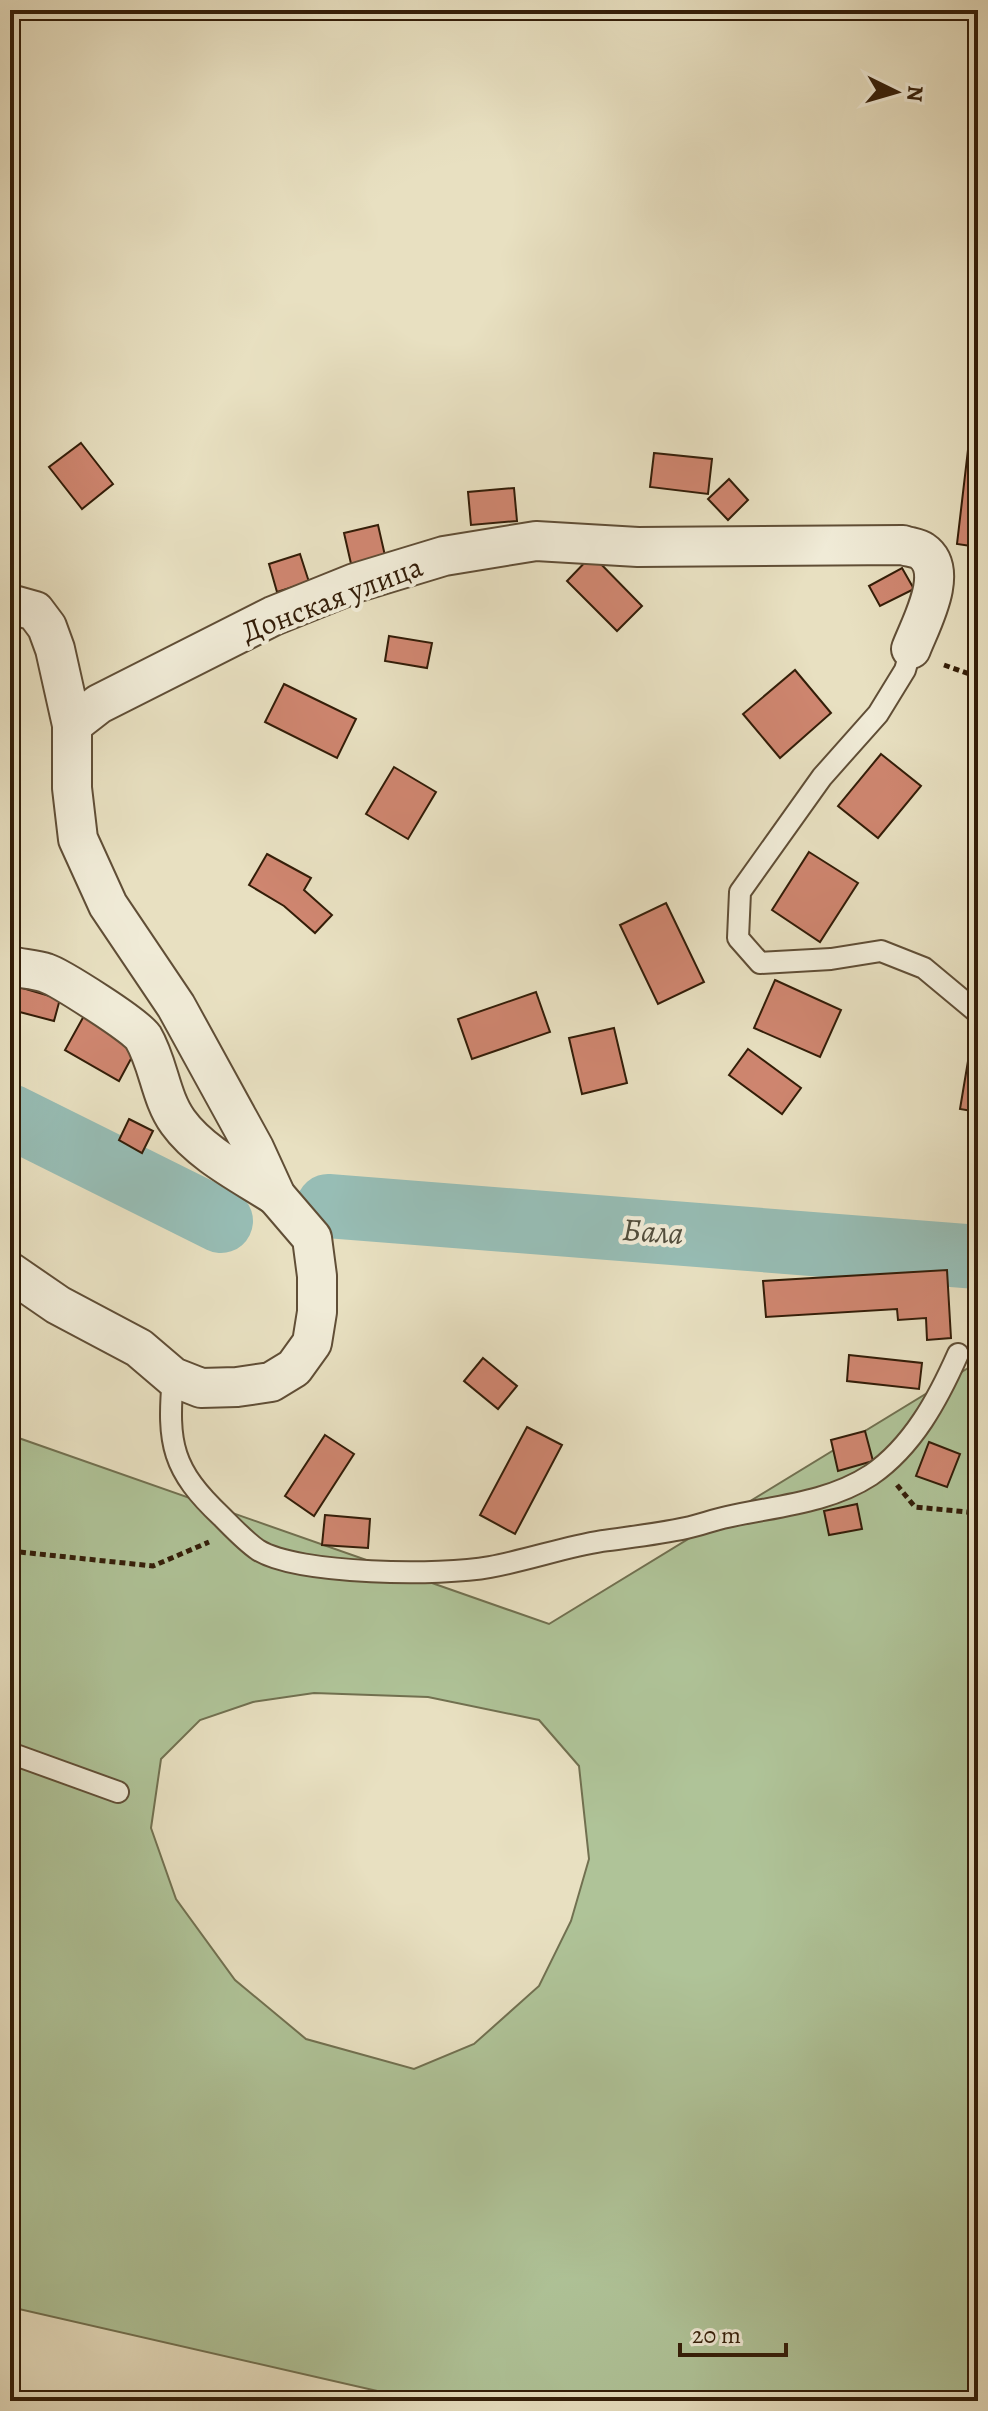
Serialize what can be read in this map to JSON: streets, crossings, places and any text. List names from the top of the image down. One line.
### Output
{"streets":{"street":["Донская улица"]},"water":["Бала"],"scale_bar":"20 m","north":"right"}
